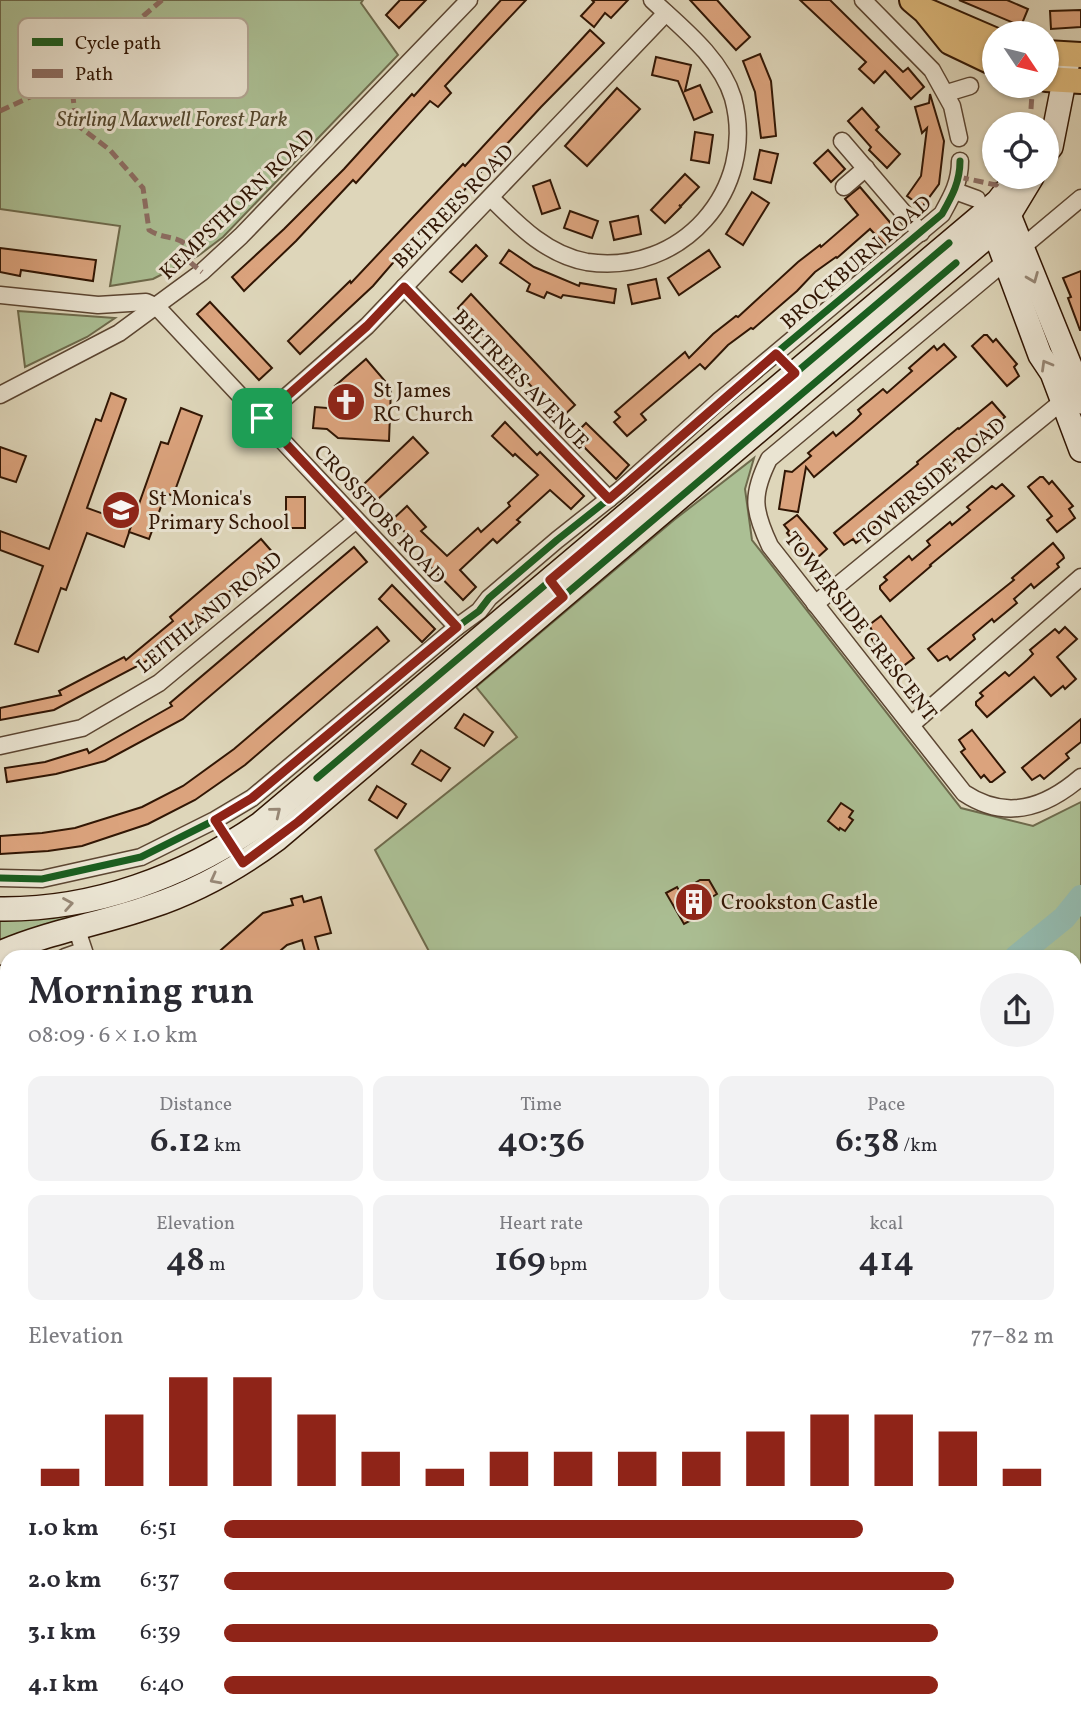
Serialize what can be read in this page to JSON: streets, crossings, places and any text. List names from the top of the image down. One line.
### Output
{"streets":{"street":["KEMPSTHORN ROAD","BELTREES ROAD","BROCKBURN ROAD","BELTREES AVENUE","TOWERSIDE ROAD","CROSSTOBS ROAD","LEITHLAND ROAD","TOWERSIDE CRESCENT"]},"crossings":[["KEMPSTHORN ROAD","CROSSTOBS ROAD"],["BELTREES ROAD","BELTREES AVENUE"],["BELTREES ROAD","CROSSTOBS ROAD"],["BROCKBURN ROAD","BELTREES AVENUE"],["BROCKBURN ROAD","CROSSTOBS ROAD"],["TOWERSIDE ROAD","TOWERSIDE CRESCENT"],["CROSSTOBS ROAD","LEITHLAND ROAD"]],"parks":["Stirling Maxwell Forest Park"],"places":{"church":["St James RC Church"],"school or university":["St Monica's Primary School"],"building":["Crookston Castle"]},"legend":["Cycle path","Path"],"north":"bottom right","page":{"heading":["Morning run","08:09 · 6 × 1.0 km"],"stats":[["Distance","6.12 km"],["Time","40:36"],["Pace","6:38 /km"],["Elevation","48 m"],["Heart rate","169 bpm"],["kcal","414"]],"chart":["Elevation","77–82 m"],"list":[{"name":"1.0 km","note":"6:51"},{"name":"2.0 km","note":"6:37"},{"name":"3.1 km","note":"6:39"},{"name":"4.1 km","note":"6:40"}]}}
